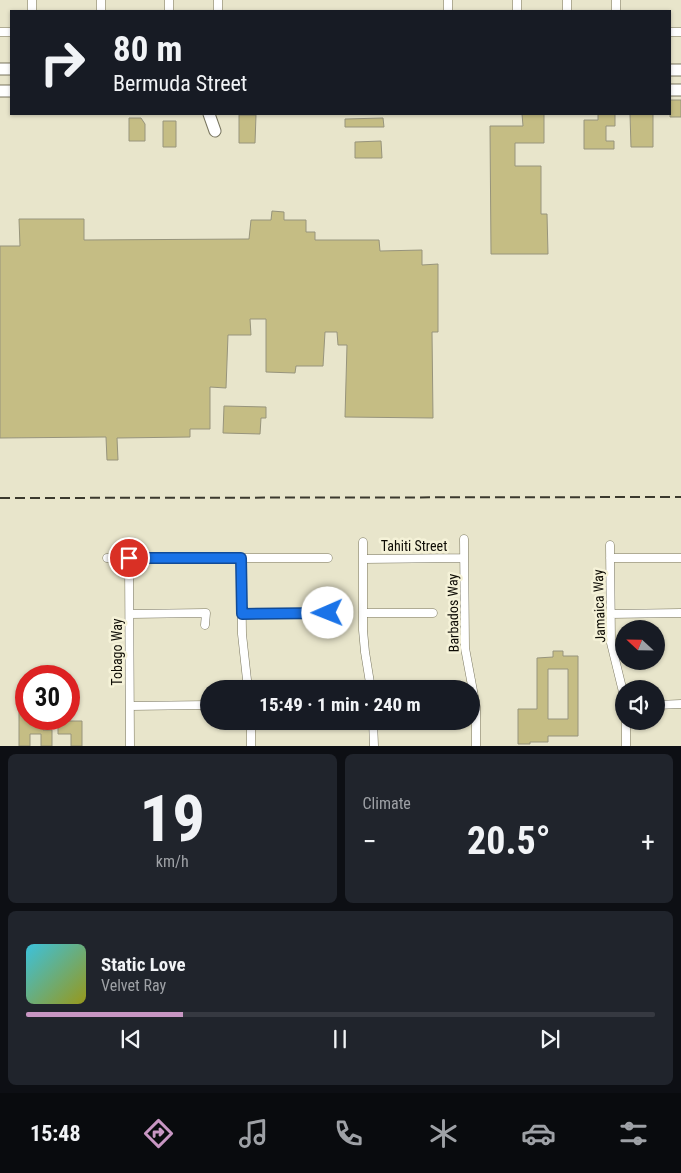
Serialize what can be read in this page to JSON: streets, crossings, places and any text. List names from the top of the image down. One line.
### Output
{"streets":{"street":["Tahiti Street","Jamaica Way","Barbados Way","Tobago Way"]},"crossings":[["Tahiti Street","Barbados Way"]],"north":"left","page":{"turn":["80 m","Bermuda Street"],"limit":"30","trip":"15:49 · 1 min · 240 m","tile":[["19","km/h"],"Climate"],"heat":["−","20.5°","+"],"song":["Static Love","Velvet Ray"],"tabs":"15:48"}}
